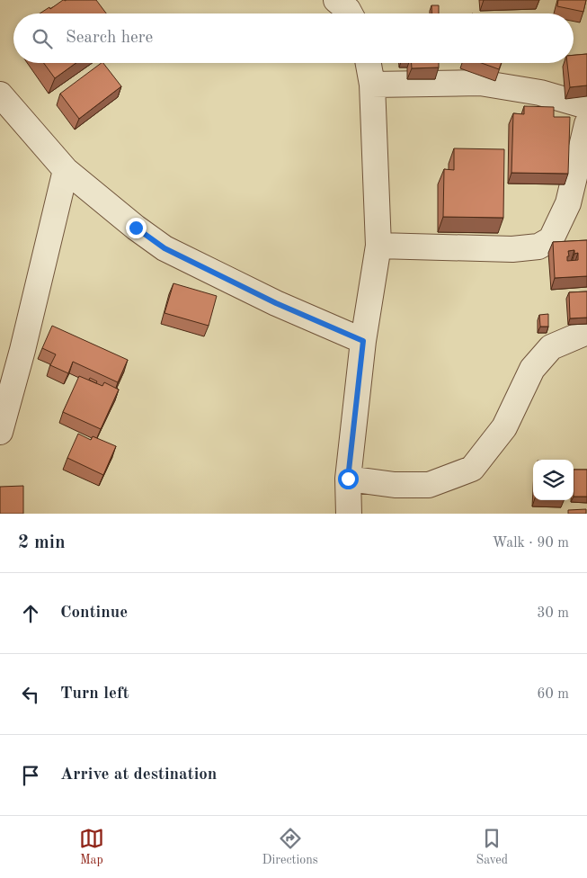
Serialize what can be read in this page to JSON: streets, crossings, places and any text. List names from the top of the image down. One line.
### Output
{"page":{"search":"Search here","heading":["2 min","Walk · 90 m"],"list":[["Continue","30 m"],["Turn left","60 m"],"Arrive at destination"],"nav":["Map","Directions","Saved"]}}
